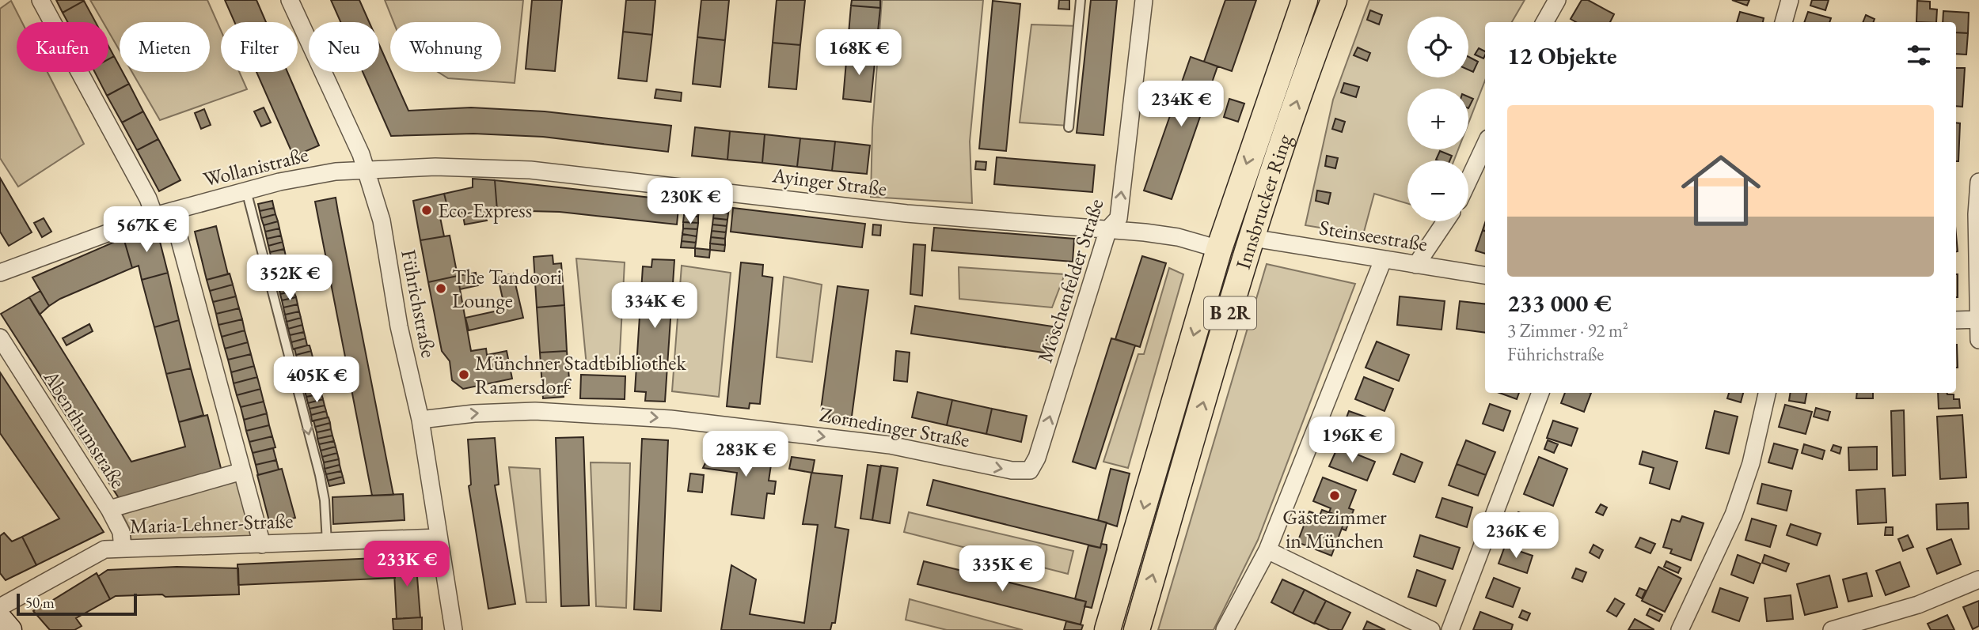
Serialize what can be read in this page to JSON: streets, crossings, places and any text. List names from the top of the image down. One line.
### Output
{"streets":{"main road":["Innsbrucker Ring","B 2R"],"street":["Wollanistraße","Ayinger Straße","Steinseestraße","Möschenfelder Straße","Führichstraße","Zornedinger Straße","Abenthumstraße","Maria-Lehner-Straße"]},"crossings":[["Wollanistraße","Ayinger Straße"],["Wollanistraße","Führichstraße"],["Ayinger Straße","Innsbrucker Ring"],["Ayinger Straße","Möschenfelder Straße"],["Ayinger Straße","Führichstraße"],["Innsbrucker Ring","Steinseestraße"],["Möschenfelder Straße","Zornedinger Straße"],["Führichstraße","Zornedinger Straße"],["Führichstraße","Maria-Lehner-Straße"],["Abenthumstraße","Maria-Lehner-Straße"]],"one_way":["Möschenfelder Straße","Zornedinger Straße"],"places":["Eco-Express","The Tandoori Lounge","Münchner Stadtbibliothek Ramersdorf","Gästezimmer in München"],"scale_bar":"50 m","page":{"map_buttons":["+","−"],"chip":["Kaufen","Mieten","Filter","Neu","Wohnung"],"heading":"12 Objekte","price":["168K €","234K €","230K €","567K €","352K €","334K €","405K €","196K €","283K €","236K €","233K €","335K €"],"list":[{"name":"233 000 €","note":"3 Zimmer · 92 m² · Führichstraße"}],"scale":"50 m"}}
